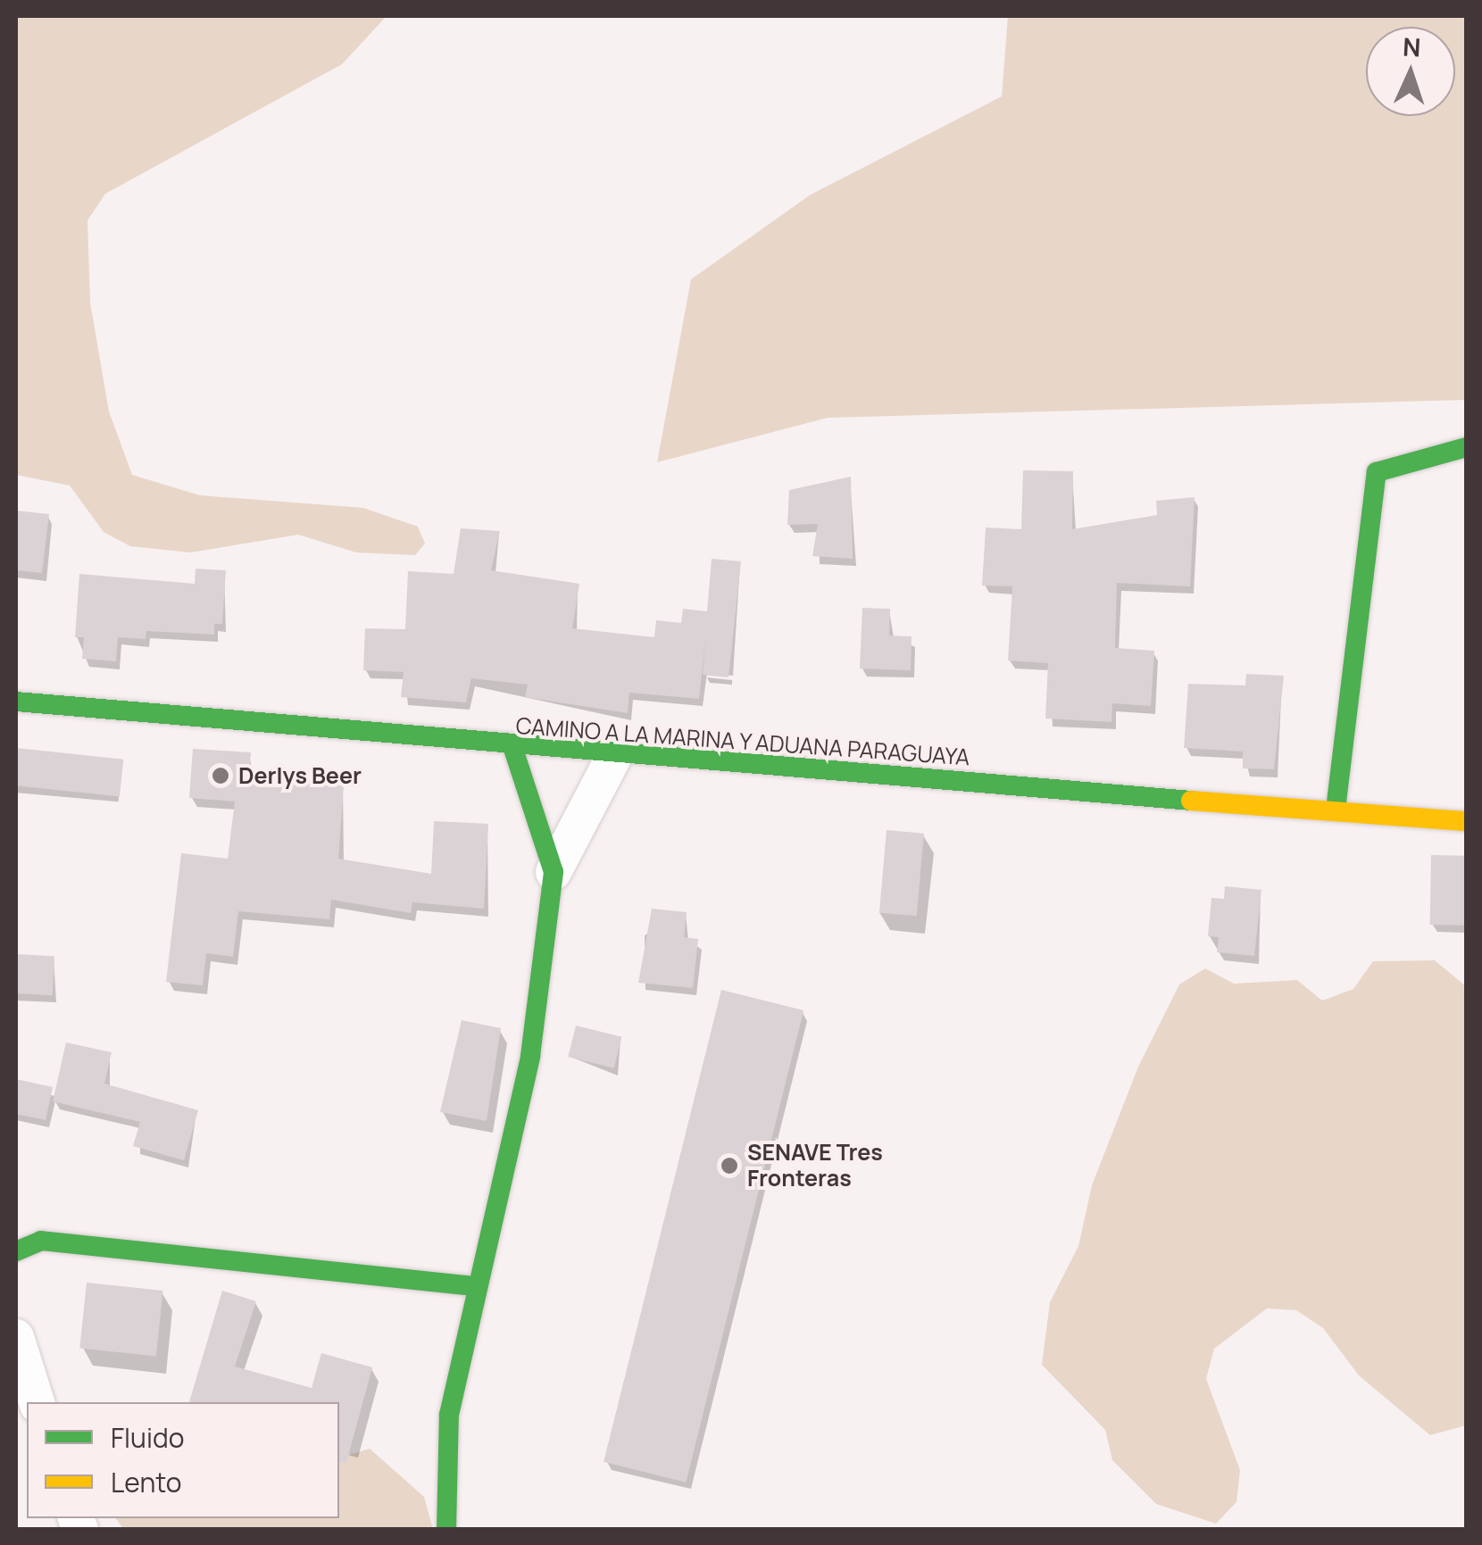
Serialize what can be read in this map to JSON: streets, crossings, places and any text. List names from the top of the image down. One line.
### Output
{"streets":{"street":["CAMINO A LA MARINA Y ADUANA PARAGUAYA"]},"places":["Derlys Beer","SENAVE Tres Fronteras"],"legend":["Fluido","Lento"],"north":"top"}
